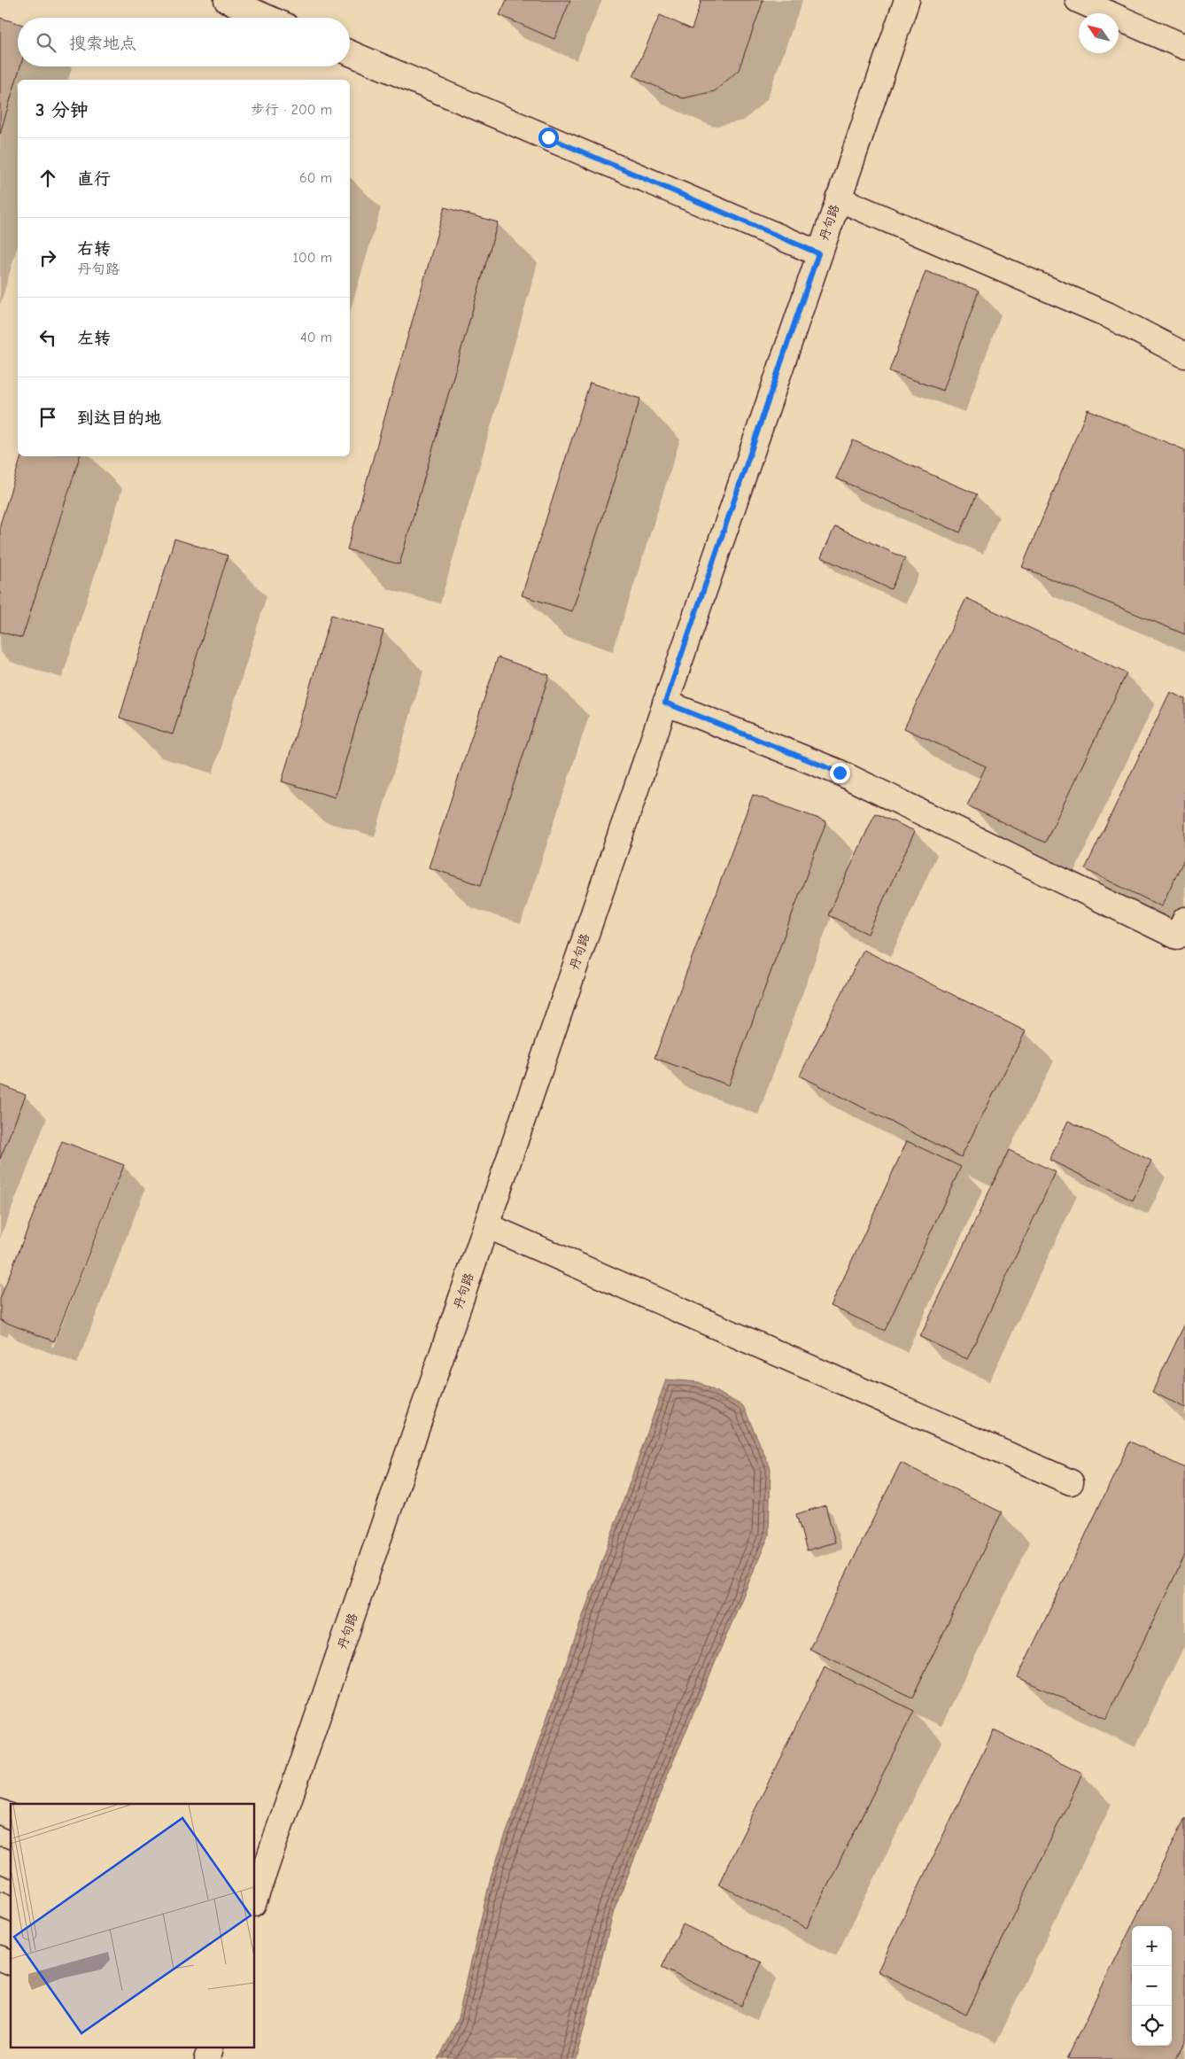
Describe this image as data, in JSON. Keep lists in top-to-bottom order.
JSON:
{
  "streets": {
    "street": ["丹句路"]
  },
  "north": "top left",
  "page": {
    "search": "搜索地点",
    "heading": ["3 分钟", "步行 · 200 m"],
    "list": [
      ["直行", "60 m"],
      ["右转", "丹句路", "100 m"],
      ["左转", "40 m"],
      "到达目的地"
    ],
    "map_buttons": ["+", "−"]
  }
}
